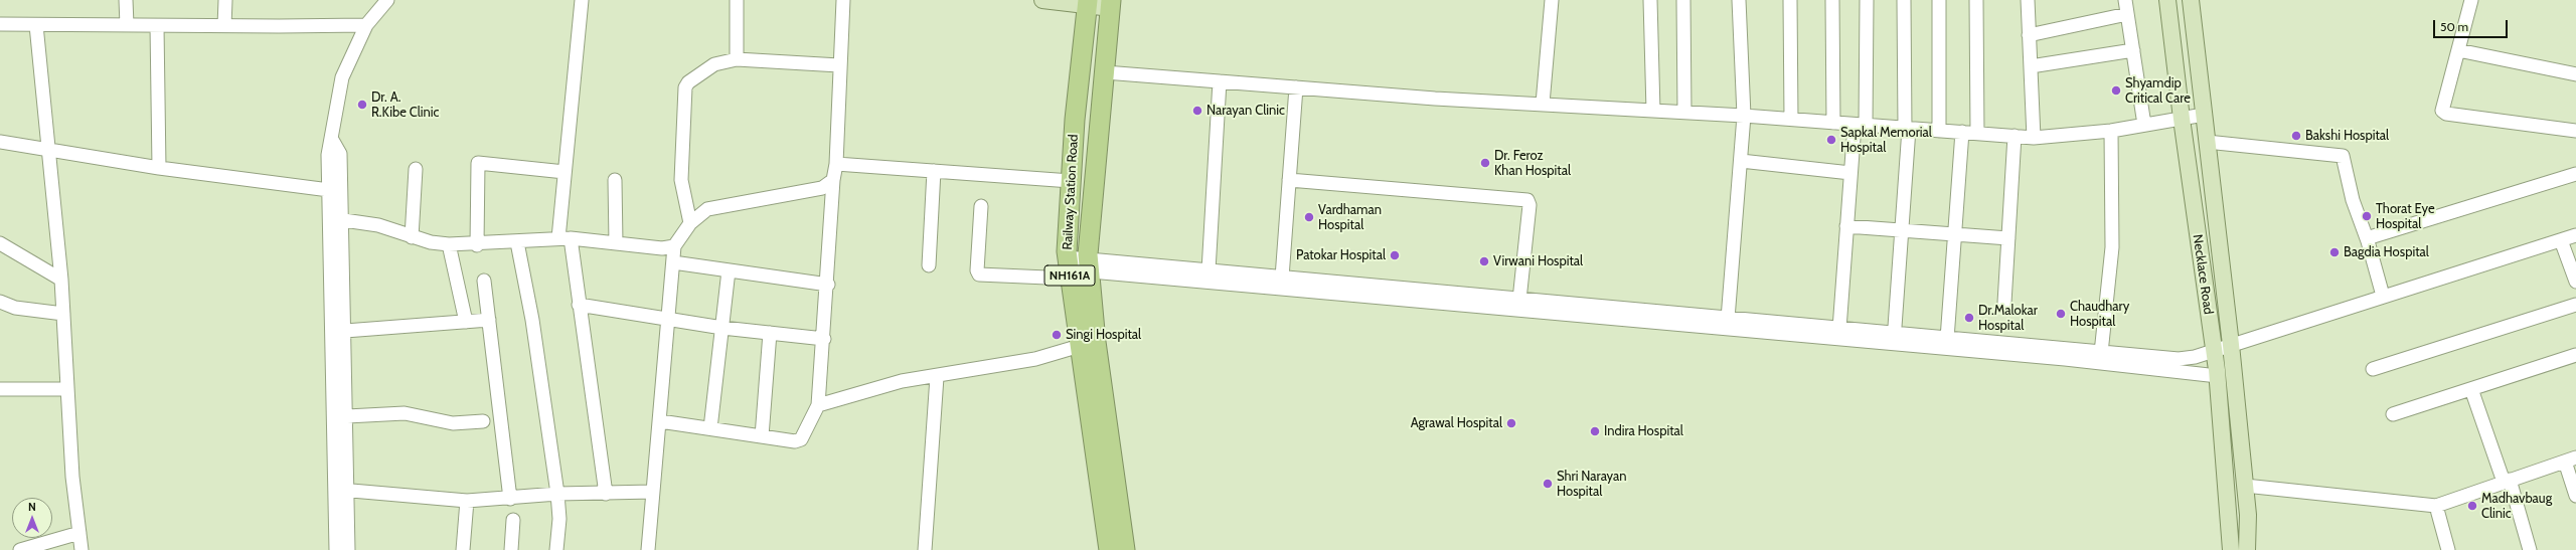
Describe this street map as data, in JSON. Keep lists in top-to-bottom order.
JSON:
{
  "streets": {
    "highway": ["Railway Station Road", "NH161A"],
    "main road": ["Necklace Road"]
  },
  "places": [
    "Shyamdip Critical Care",
    "Dr. A. R.Kibe Clinic",
    "Narayan Clinic",
    "Bakshi Hospital",
    "Sapkal Memorial Hospital",
    "Dr. Feroz Khan Hospital",
    "Thorat Eye Hospital",
    "Vardhaman Hospital",
    "Bagdia Hospital",
    "Patokar Hospital",
    "Virwani Hospital",
    "Chaudhary Hospital",
    "Dr.Malokar Hospital",
    "Singi Hospital",
    "Agrawal Hospital",
    "Indira Hospital",
    "Shri Narayan Hospital",
    "Madhavbaug Clinic"
  ],
  "scale_bar": "50 m",
  "north": "top"
}
